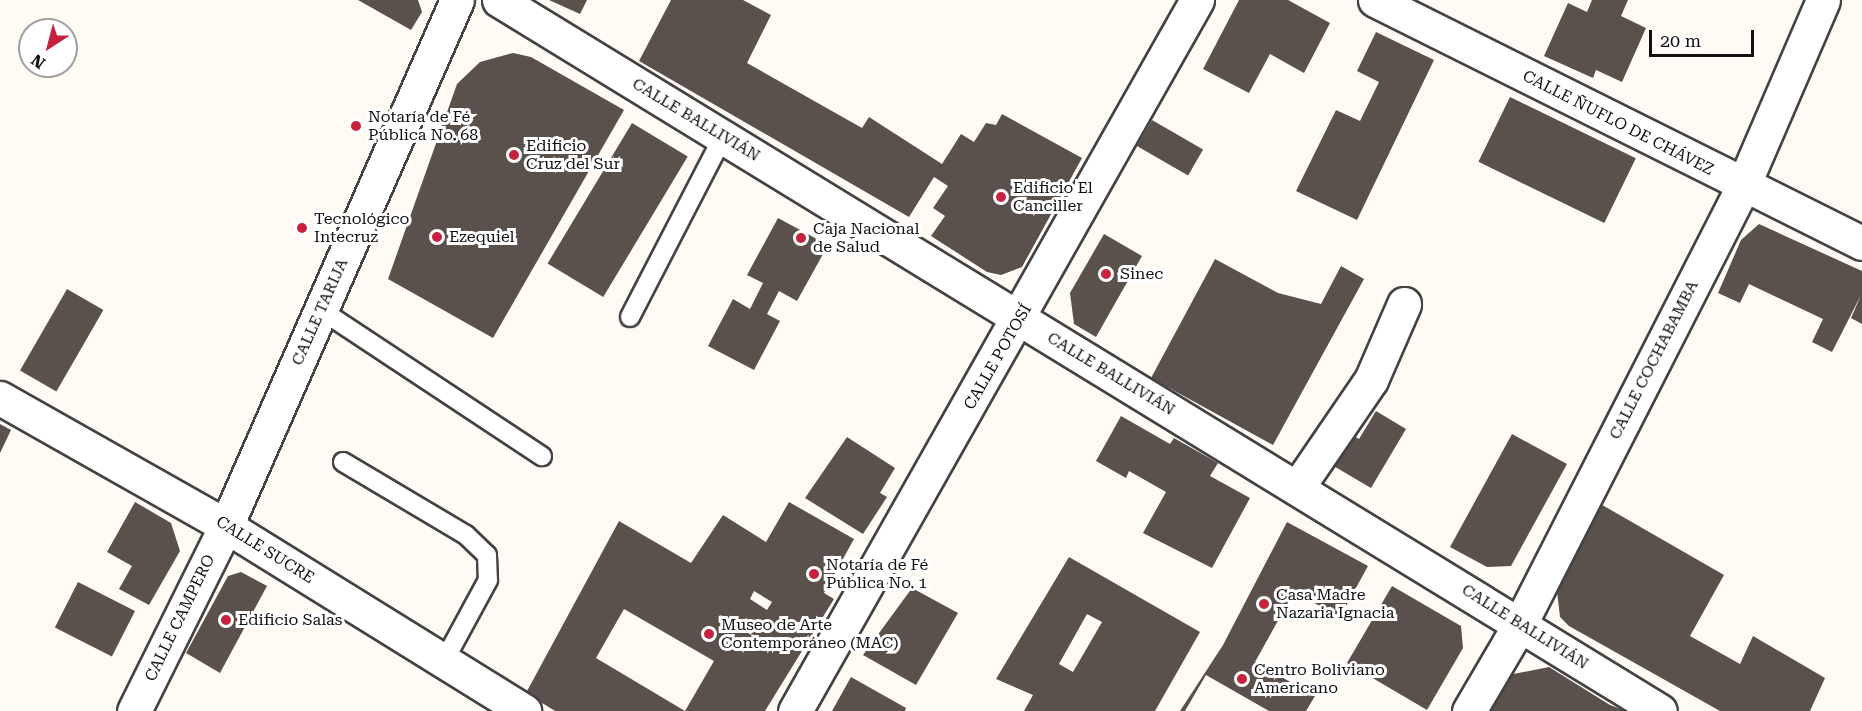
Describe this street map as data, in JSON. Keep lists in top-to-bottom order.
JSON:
{
  "streets": {
    "street": [
      "CALLE BALLIVIÁN",
      "CALLE ÑUFLO DE CHÁVEZ",
      "CALLE TARIJA",
      "CALLE POTOSÍ",
      "CALLE COCHABAMBA",
      "CALLE SUCRE",
      "CALLE CAMPERO"
    ]
  },
  "crossings": [
    ["CALLE BALLIVIÁN", "CALLE POTOSÍ"],
    ["CALLE BALLIVIÁN", "CALLE COCHABAMBA"],
    ["CALLE ÑUFLO DE CHÁVEZ", "CALLE COCHABAMBA"],
    ["CALLE TARIJA", "CALLE SUCRE"],
    ["CALLE TARIJA", "CALLE CAMPERO"],
    ["CALLE SUCRE", "CALLE CAMPERO"]
  ],
  "places": [
    "Notaría de Fé Pública No. 68",
    "Edificio Cruz del Sur",
    "Edificio El Canciller",
    "Tecnológico Intecruz",
    "Ezequiel",
    "Caja Nacional de Salud",
    "Sinec",
    "Notaría de Fé Pública No. 1",
    "Casa Madre Nazaria Ignacia",
    "Edificio Salas",
    "Museo de Arte Contemporáneo (MAC)",
    "Centro Boliviano Americano"
  ],
  "scale_bar": "20 m",
  "north": "bottom left"
}
